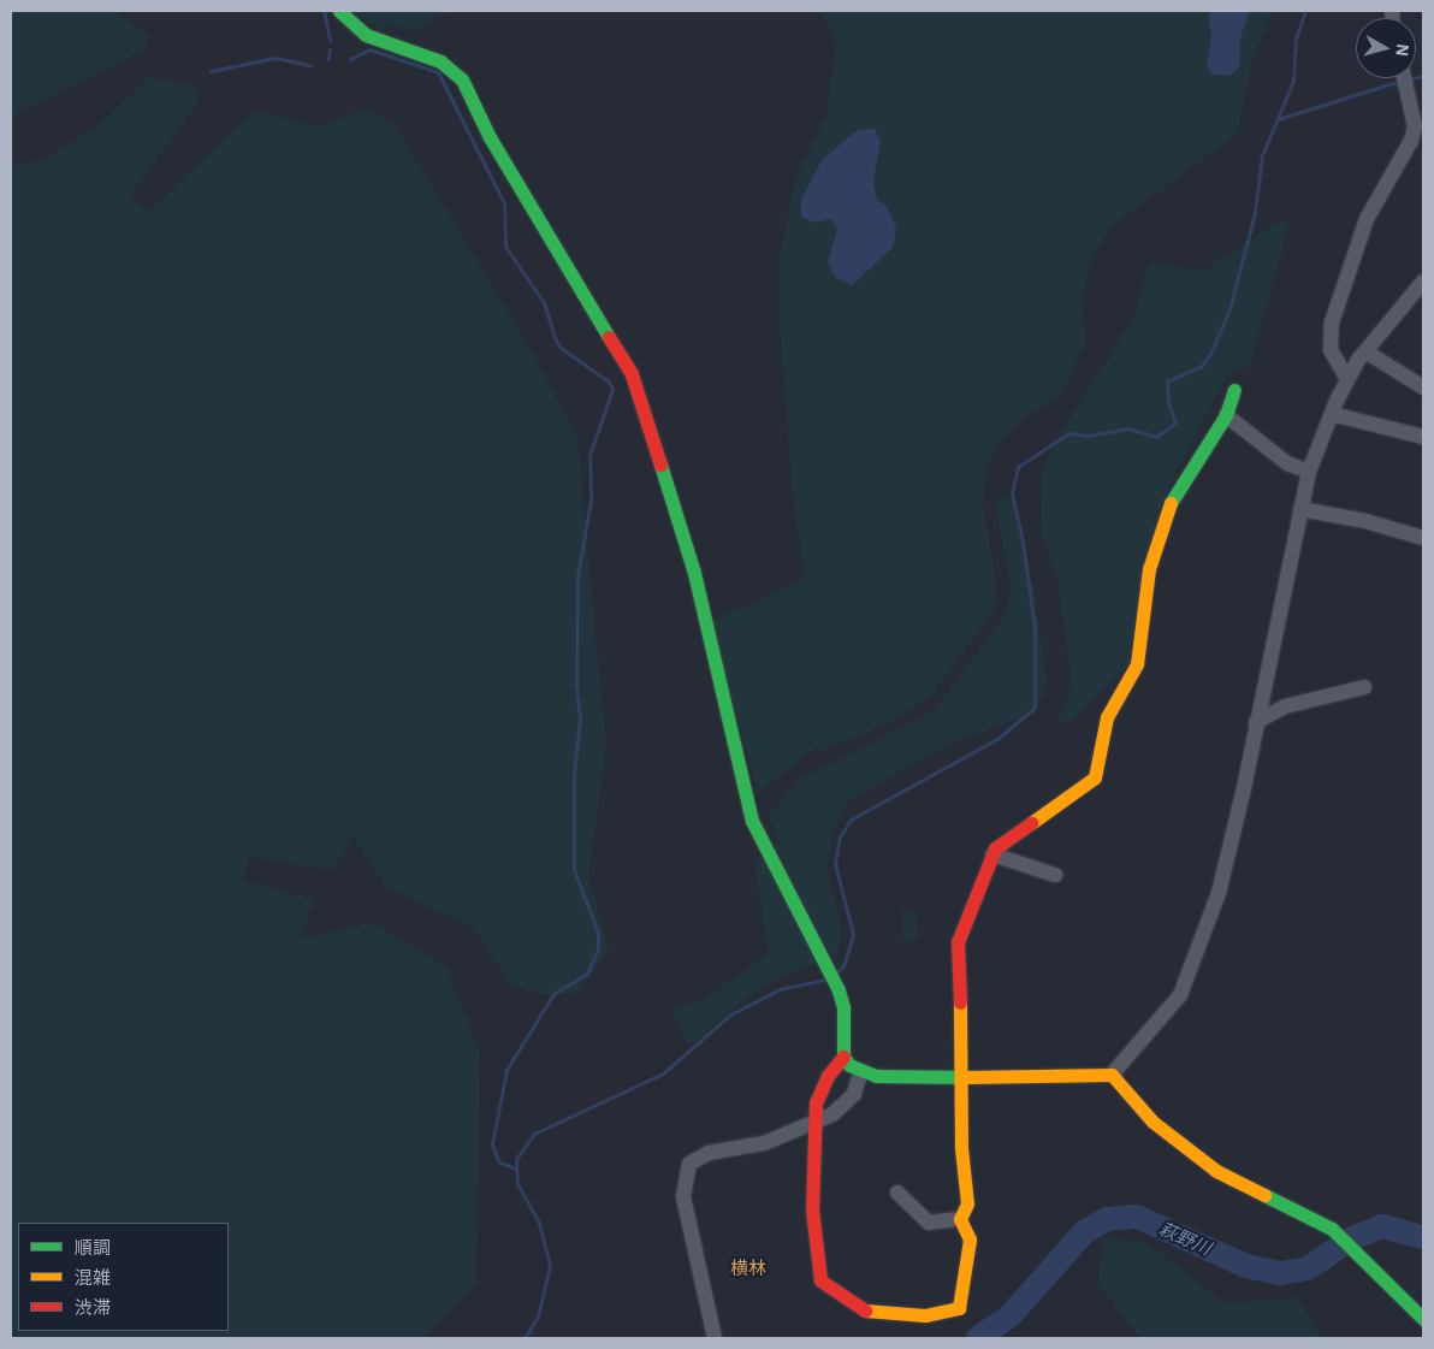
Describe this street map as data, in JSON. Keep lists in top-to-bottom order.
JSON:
{
  "districts": ["横林"],
  "water": ["萩野川"],
  "legend": ["順調", "混雑", "渋滞"],
  "north": "right"
}
